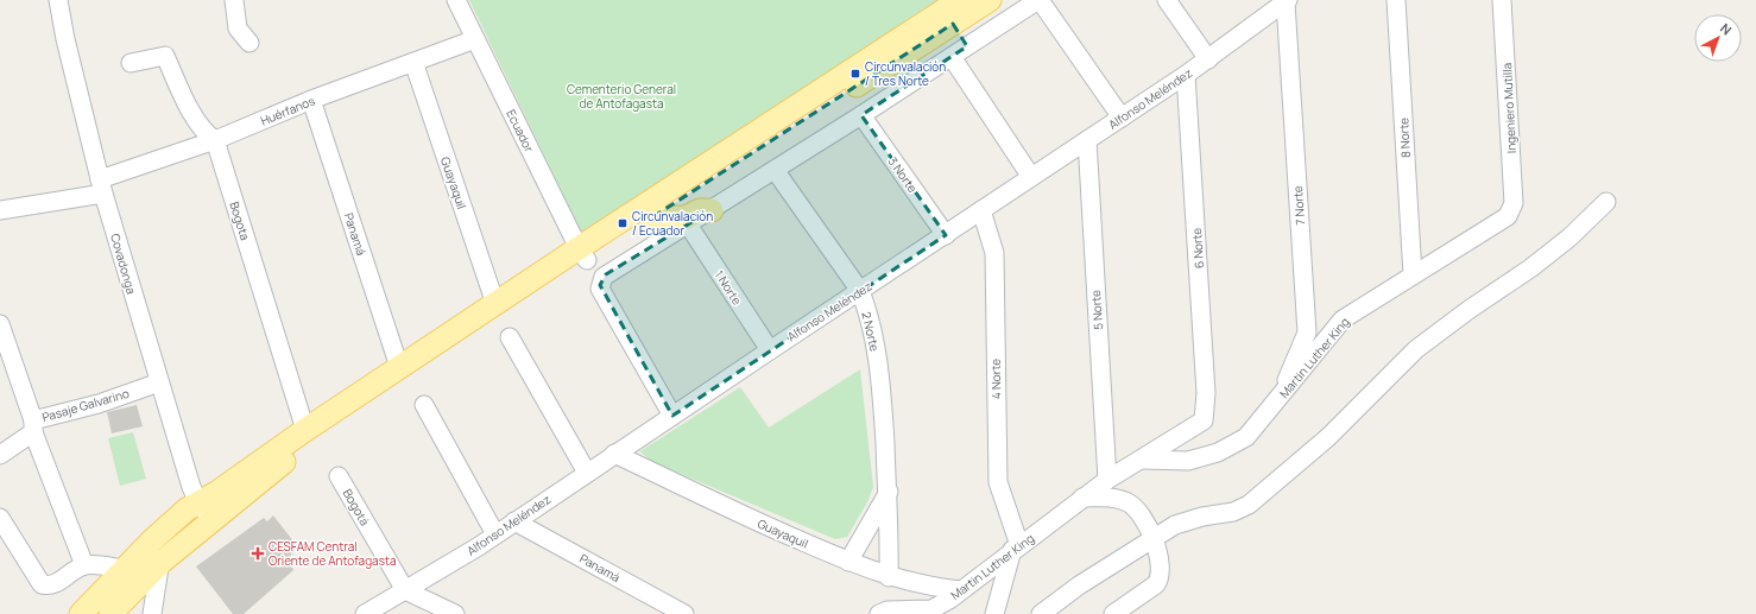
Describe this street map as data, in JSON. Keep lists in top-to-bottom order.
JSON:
{
  "streets": {
    "street": [
      "Alfonso Meléndez",
      "Ingeniero Mutilla",
      "Huérfanos",
      "Ecuador",
      "8 Norte",
      "3 Norte",
      "Guayaquil",
      "7 Norte",
      "Bogota",
      "Panamá",
      "6 Norte",
      "Covadonga",
      "1 Norte",
      "5 Norte",
      "2 Norte",
      "Martin Luther King",
      "4 Norte",
      "Pasaje Galvarino",
      "Bogotá"
    ]
  },
  "crossings": [
    ["Alfonso Meléndez", "3 Norte"],
    ["Alfonso Meléndez", "Guayaquil"],
    ["Alfonso Meléndez", "7 Norte"],
    ["Alfonso Meléndez", "Panamá"],
    ["Alfonso Meléndez", "6 Norte"],
    ["Alfonso Meléndez", "1 Norte"],
    ["Alfonso Meléndez", "5 Norte"],
    ["Alfonso Meléndez", "2 Norte"],
    ["Alfonso Meléndez", "4 Norte"],
    ["Alfonso Meléndez", "Bogotá"],
    ["Ingeniero Mutilla", "Martin Luther King"],
    ["Huérfanos", "Ecuador"],
    ["Huérfanos", "Guayaquil"],
    ["Huérfanos", "Bogota"],
    ["Huérfanos", "Panamá"],
    ["Huérfanos", "Covadonga"],
    ["8 Norte", "Martin Luther King"],
    ["Guayaquil", "2 Norte"],
    ["Guayaquil", "Martin Luther King"],
    ["7 Norte", "Martin Luther King"],
    ["6 Norte", "Martin Luther King"],
    ["Covadonga", "Pasaje Galvarino"],
    ["5 Norte", "Martin Luther King"],
    ["Martin Luther King", "4 Norte"]
  ],
  "parks": ["Cementerio General de Antofagasta"],
  "places": {
    "transit": ["Circunvalación / Tres Norte", "Circunvalación / Ecuador"],
    "health": ["CESFAM Central Oriente de Antofagasta"]
  },
  "north": "top right"
}
